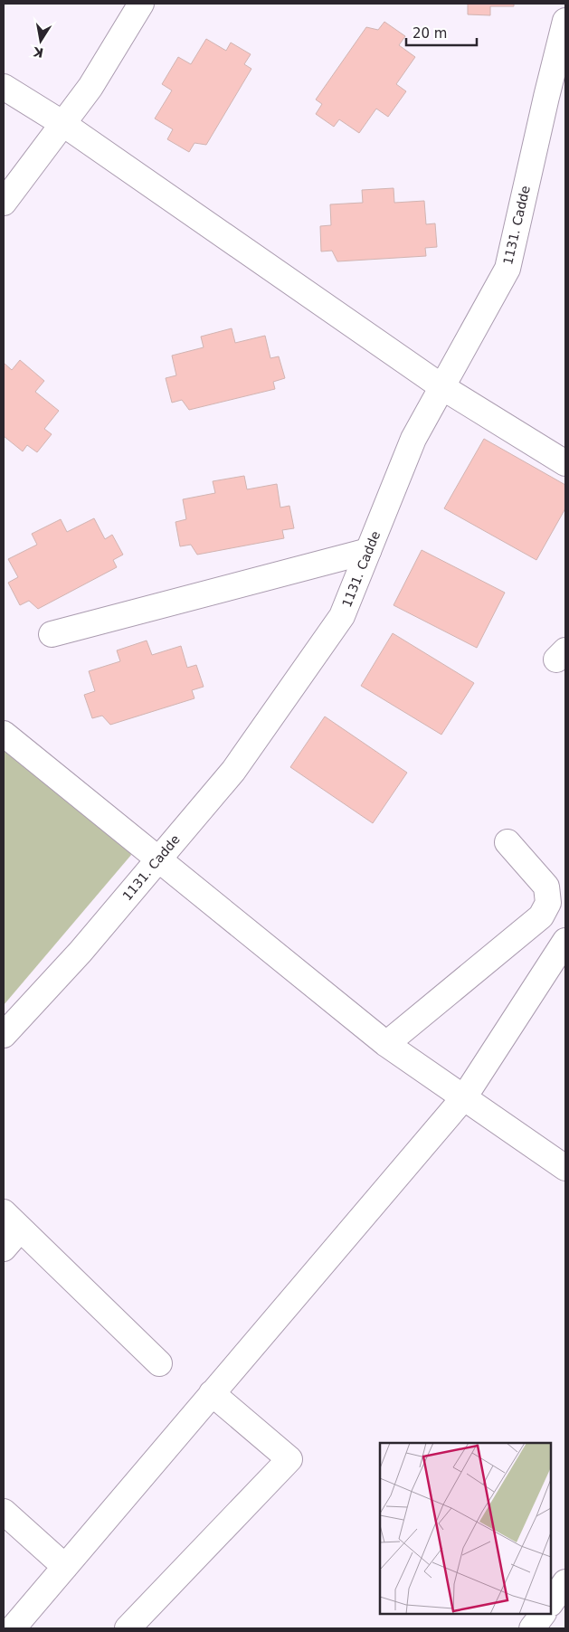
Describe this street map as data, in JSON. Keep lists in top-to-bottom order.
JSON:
{
  "streets": {
    "street": ["1131. Cadde"]
  },
  "scale_bar": "20 m",
  "north": "bottom"
}
